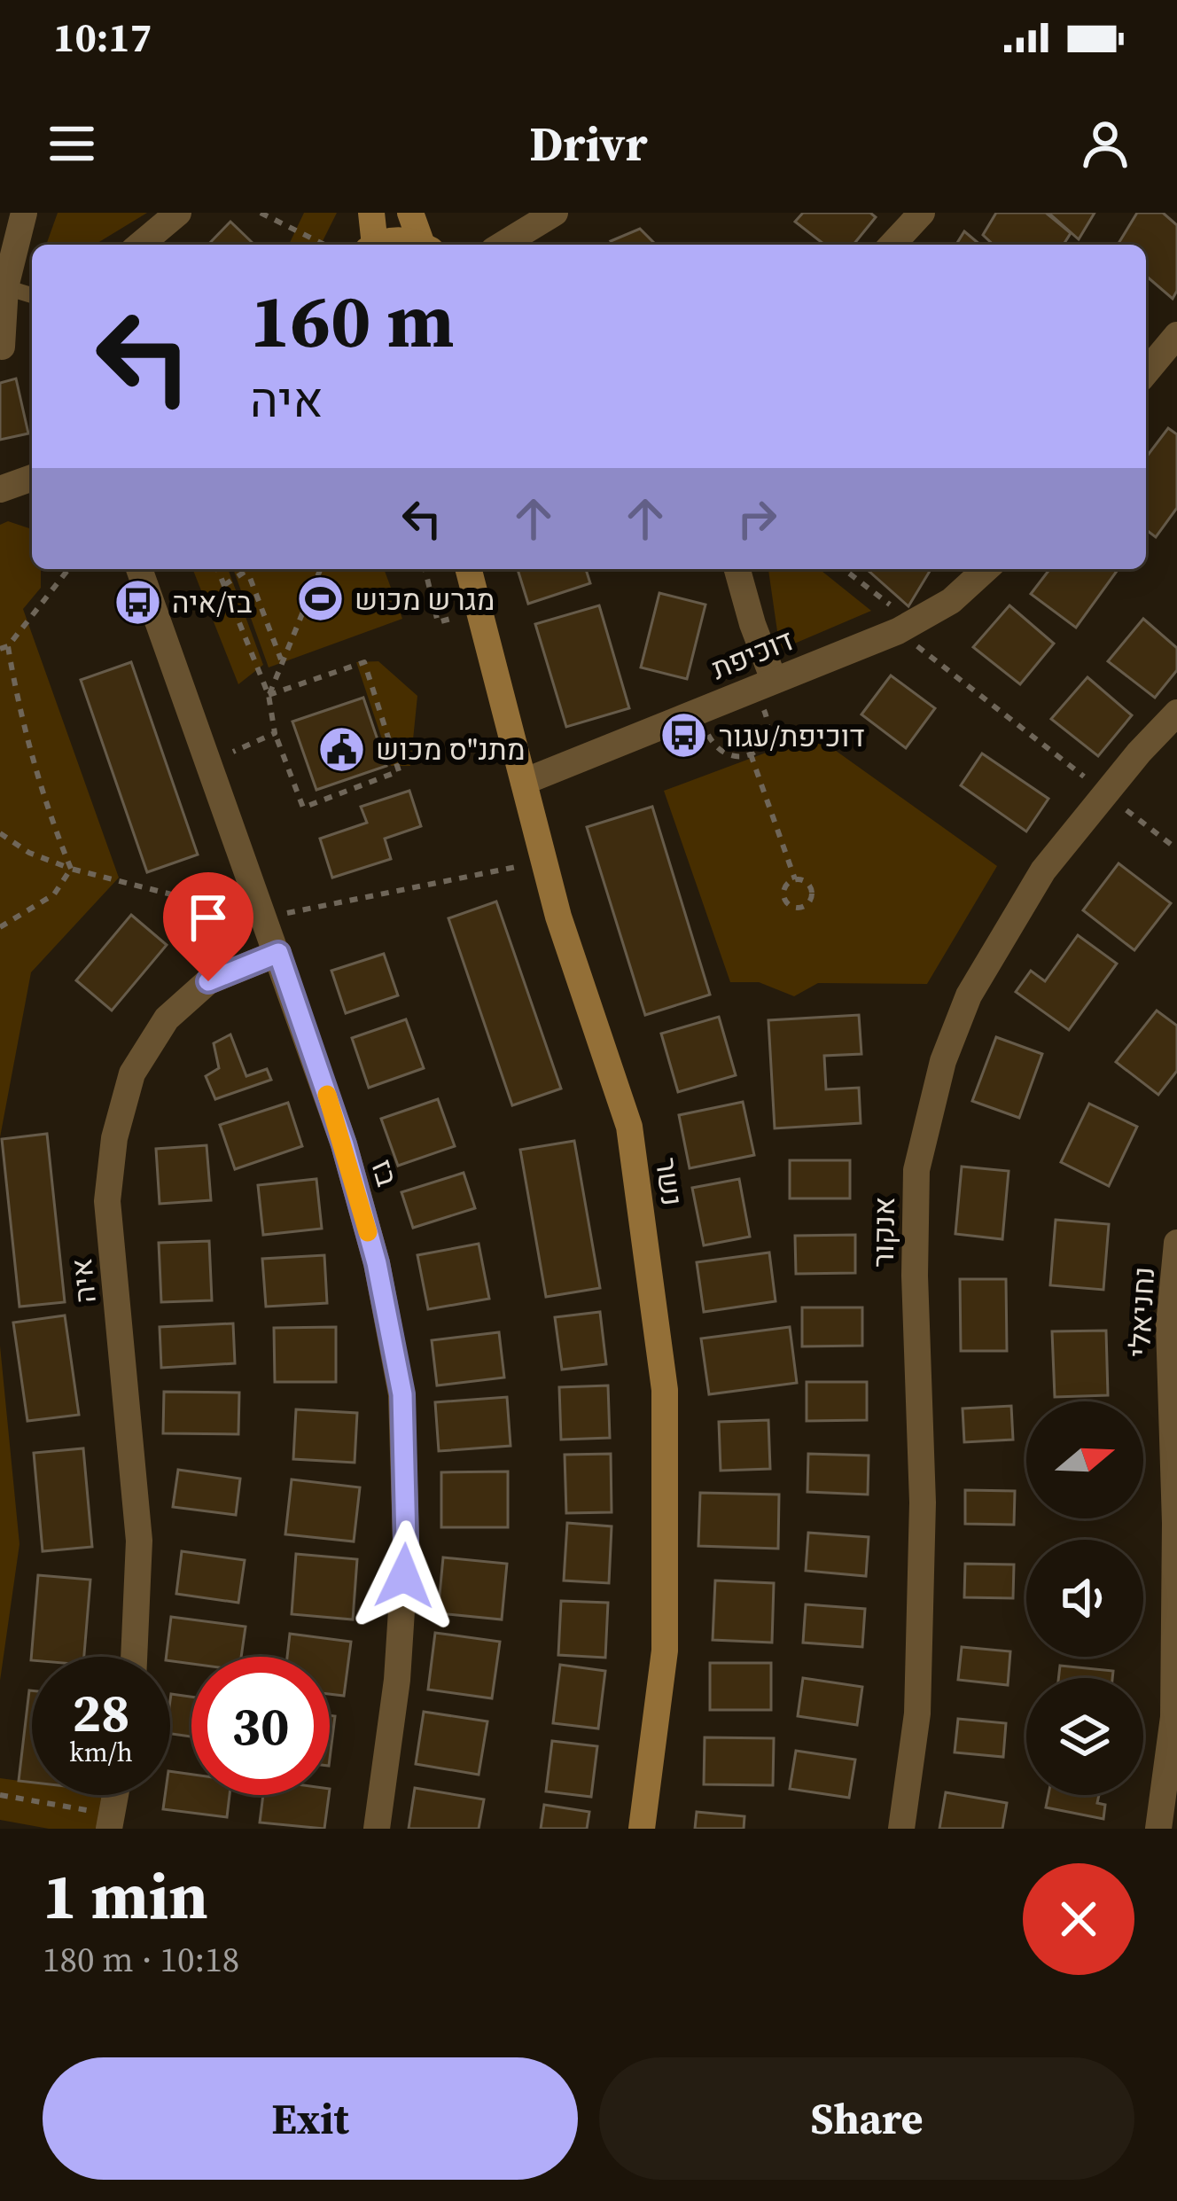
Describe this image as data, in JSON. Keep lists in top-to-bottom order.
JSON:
{
  "streets": {
    "street": [
      "דוכיפת",
      "בז",
      "נשר",
      "אנקור",
      "איה",
      "נחניאלי"
    ]
  },
  "crossings": [
    ["דוכיפת", "נשר"],
    ["בז", "איה"]
  ],
  "places": {
    "sports": ["מגרש מכוש"],
    "bus stop": ["בז/איה", "דוכיפת/עגור"],
    "public building": ["מתנ\"ס מכוש"]
  },
  "north": "right",
  "page": {
    "status": "10:17",
    "header": "Drivr",
    "turn": ["160 m", "איה"],
    "speed": "28 km/h",
    "limit": "30",
    "heading": ["1 min", "180 m · 10:18"],
    "buttons": ["Exit", "Share"]
  }
}
